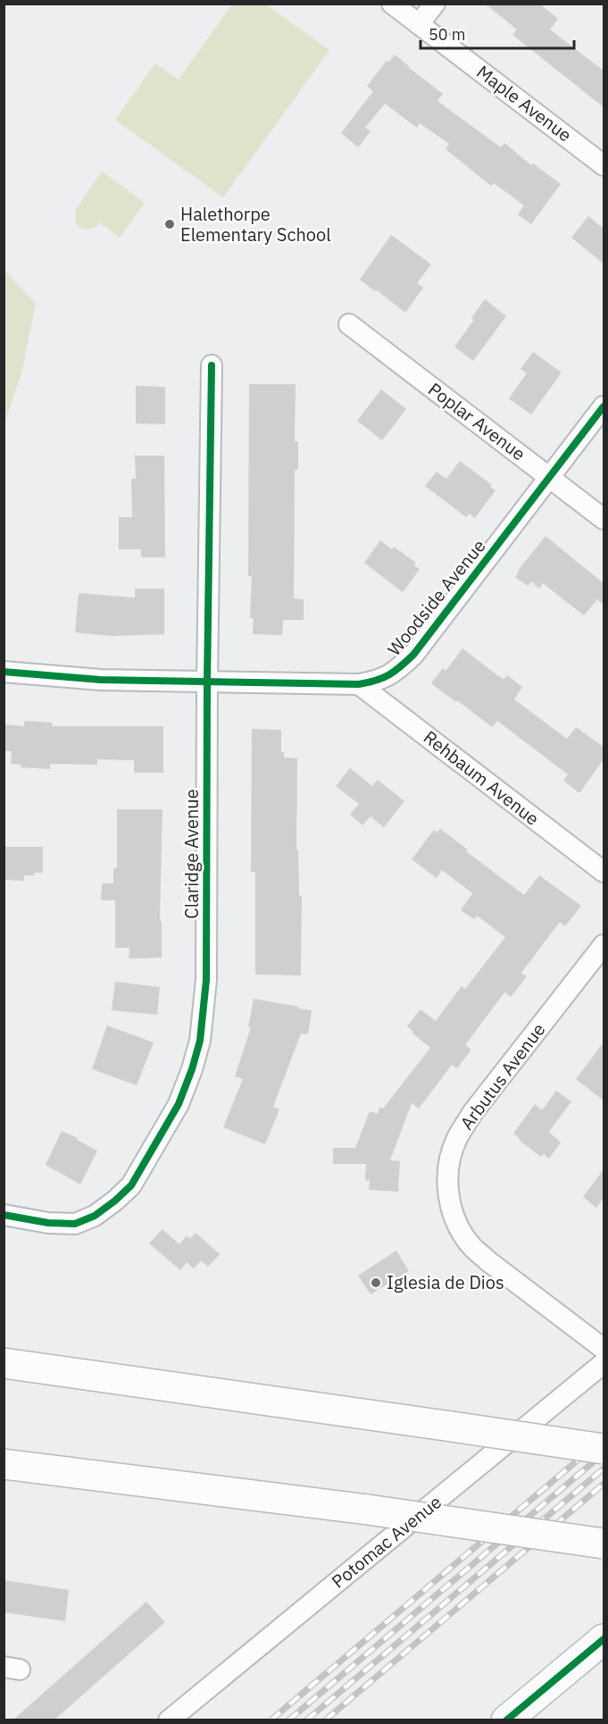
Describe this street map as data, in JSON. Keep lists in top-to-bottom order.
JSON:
{
  "streets": {
    "street": [
      "Maple Avenue",
      "Poplar Avenue",
      "Woodside Avenue",
      "Rehbaum Avenue",
      "Claridge Avenue",
      "Arbutus Avenue",
      "Potomac Avenue"
    ]
  },
  "crossings": [
    ["Poplar Avenue", "Woodside Avenue"],
    ["Woodside Avenue", "Rehbaum Avenue"],
    ["Woodside Avenue", "Claridge Avenue"]
  ],
  "places": ["Halethorpe Elementary School", "Iglesia de Dios"],
  "scale_bar": "50 m"
}
